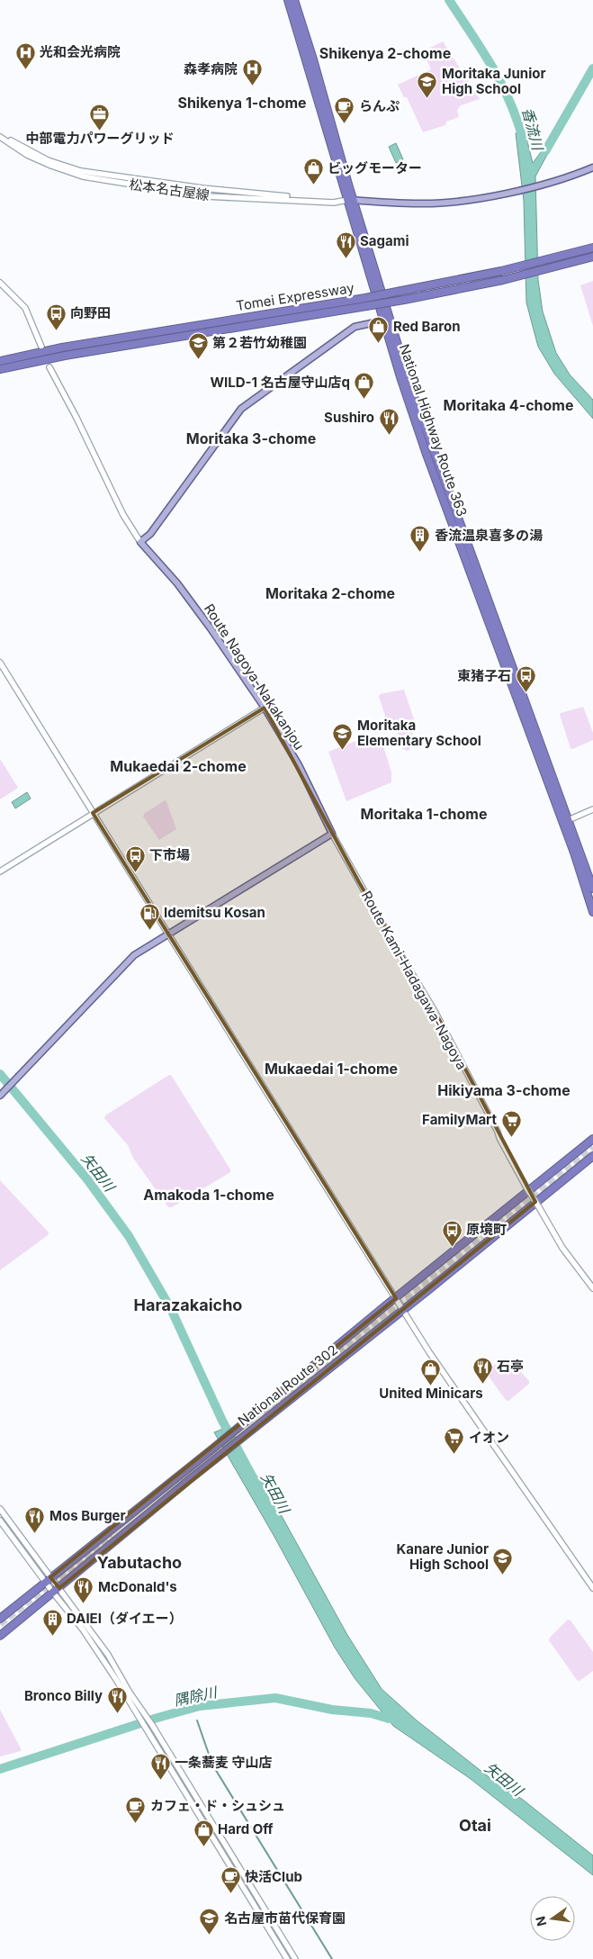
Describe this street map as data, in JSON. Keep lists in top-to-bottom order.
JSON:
{
  "streets": {
    "highway": ["Tomei Expressway", "National Highway Route 363", "National Route 302"],
    "main road": ["Route Nagoya-Nakakanjou"],
    "street": ["松本名古屋線", "Route Kami-Hadagawa-Nagoya"]
  },
  "crossings": [
    ["松本名古屋線", "National Highway Route 363"],
    ["Route Nagoya-Nakakanjou", "Route Kami-Hadagawa-Nagoya"]
  ],
  "districts": [
    "Shikenya 2-chome",
    "Shikenya 1-chome",
    "Moritaka 4-chome",
    "Moritaka 3-chome",
    "Moritaka 2-chome",
    "Mukaedai 2-chome",
    "Moritaka 1-chome",
    "Mukaedai 1-chome",
    "Hikiyama 3-chome",
    "Amakoda 1-chome",
    "Harazakaicho",
    "Yabutacho",
    "Otai"
  ],
  "water": ["香流川", "矢田川", "隅除川"],
  "places": {
    "hospital": ["光和会光病院", "森孝病院"],
    "school or university": [
      "Moritaka Junior High School",
      "第２若竹幼稚園",
      "Moritaka Elementary School",
      "Kanare Junior High School",
      "名古屋市苗代保育園"
    ],
    "cafe": ["らんぷ", "カフェ・ド・シュシュ", "快活Club"],
    "office": ["中部電力パワーグリッド"],
    "shop": [
      "ビッグモーター",
      "Red Baron",
      "WILD-1 名古屋守山店q",
      "United Minicars",
      "Hard Off"
    ],
    "restaurant": [
      "Sagami",
      "Sushiro",
      "石亭",
      "Mos Burger",
      "McDonald's",
      "Bronco Billy",
      "一条蕎麦 守山店"
    ],
    "bus stop": [
      "向野田",
      "東猪子石",
      "下市場",
      "原境町"
    ],
    "building": ["香流温泉喜多の湯", "DAIEI（ダイエー）"],
    "fuel station": ["Idemitsu Kosan"],
    "supermarket": ["FamilyMart", "イオン"]
  },
  "north": "left"
}
